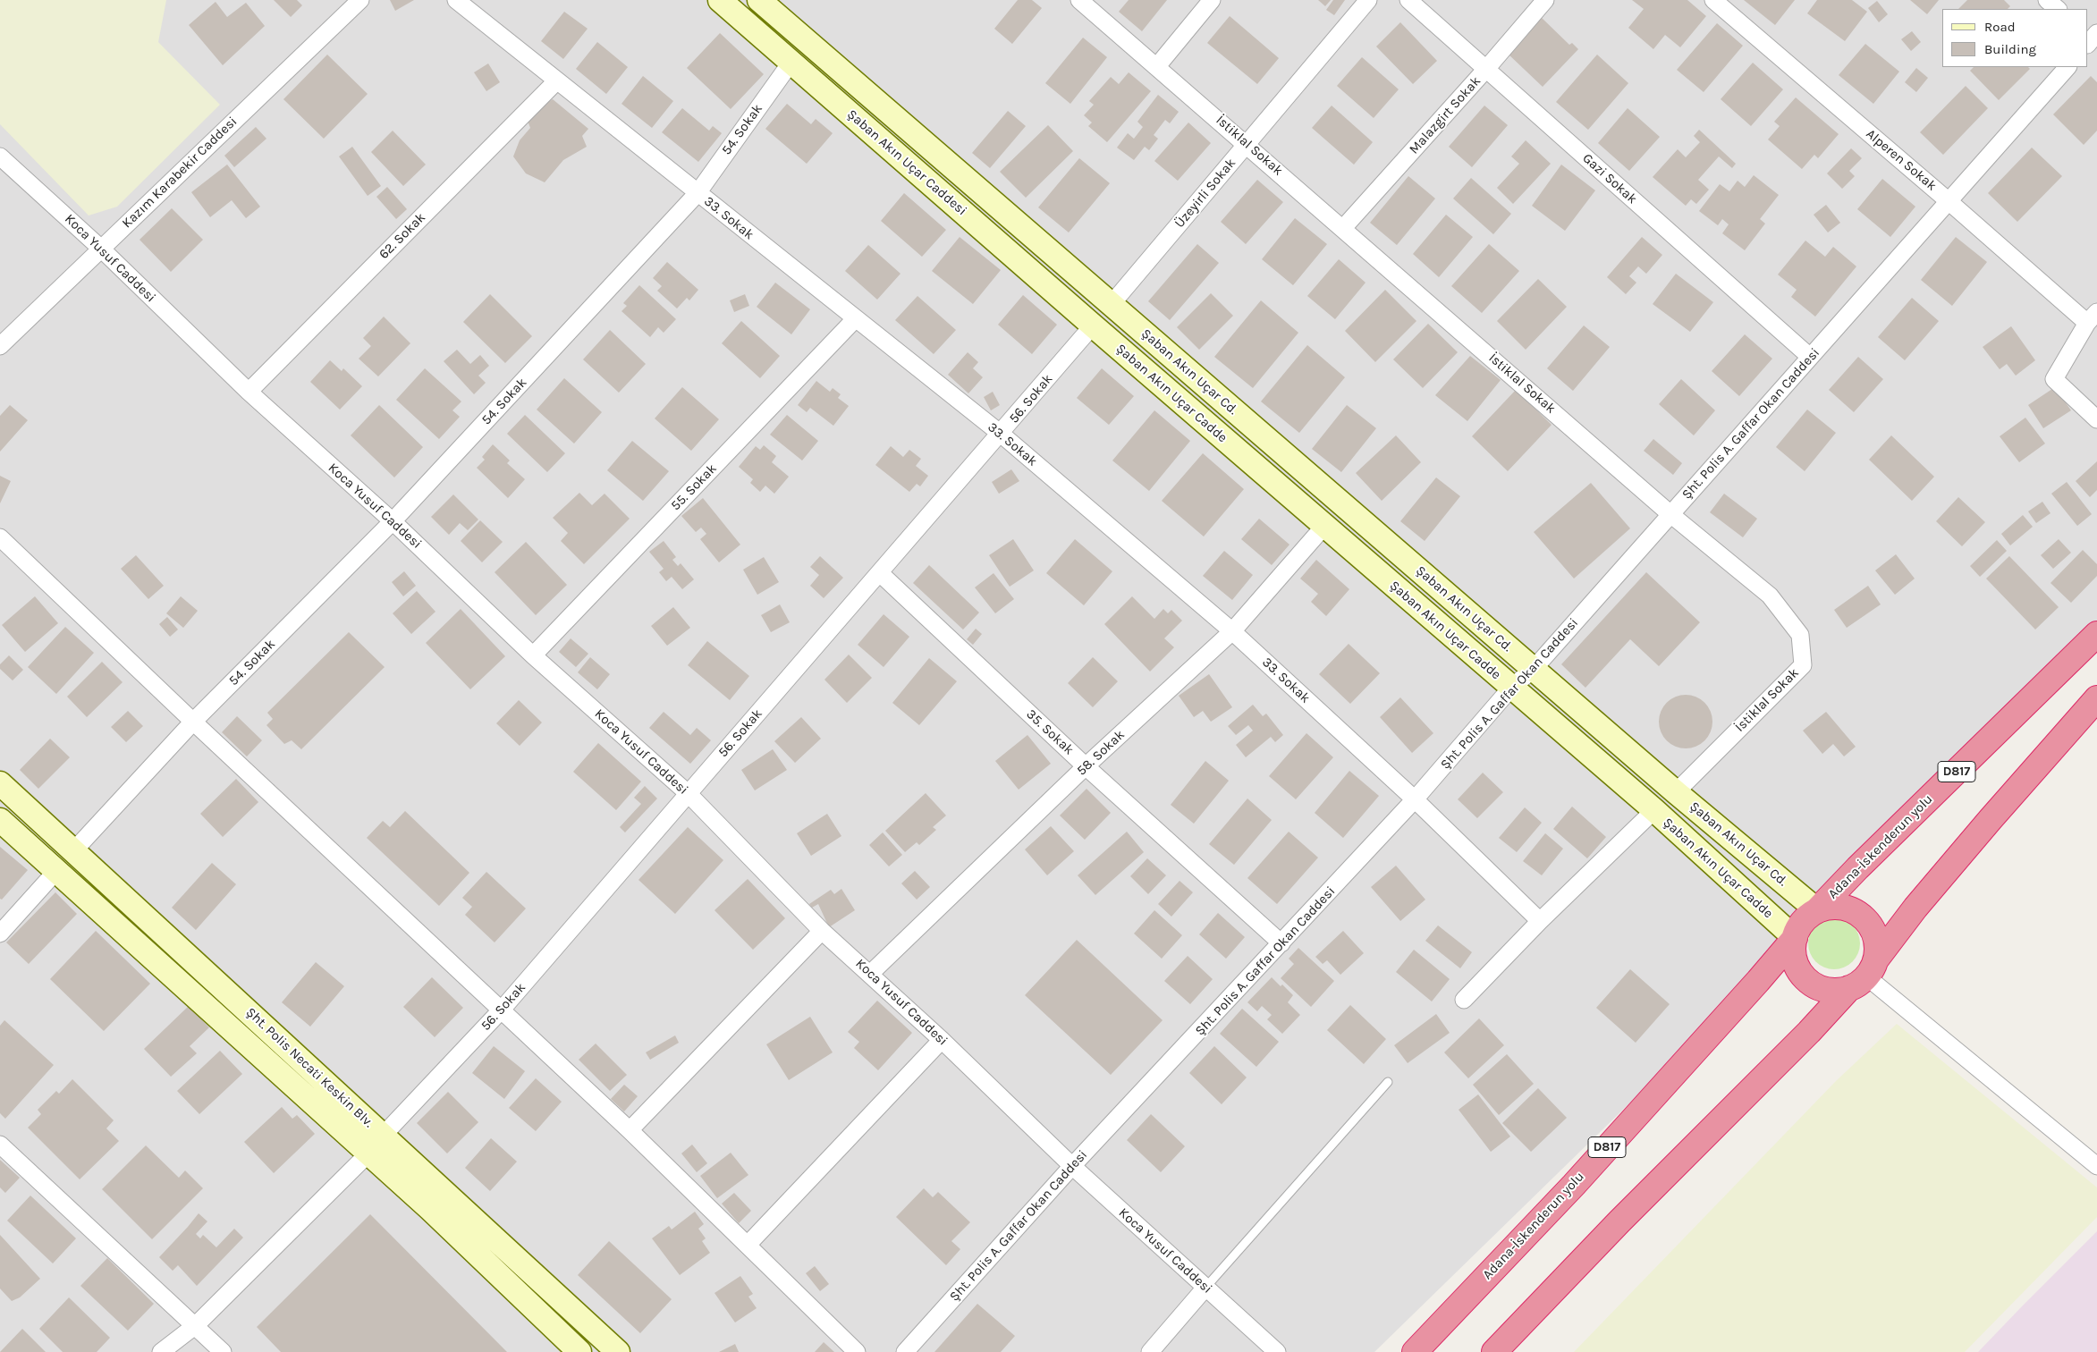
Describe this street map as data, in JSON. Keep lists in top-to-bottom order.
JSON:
{
  "streets": {
    "highway": ["D817", "Adana-İskenderun yolu"],
    "main road": [
      "Şaban Akın Uçar Caddesi",
      "Şaban Akın Uçar Cd.",
      "Şaban Akın Uçar Cadde",
      "Şht. Polis Necati Keskin Blv."
    ],
    "street": [
      "Malazgirt Sokak",
      "54. Sokak",
      "İstiklal Sokak",
      "Alperen Sokak",
      "Kazım Karabekir Caddesi",
      "Gazi Sokak",
      "Üzeyirli Sokak",
      "33. Sokak",
      "62. Sokak",
      "Koca Yusuf Caddesi",
      "56. Sokak",
      "Şht. Polis A. Gaffar Okan Caddesi",
      "55. Sokak",
      "35. Sokak",
      "58. Sokak"
    ]
  },
  "crossings": [
    ["Malazgirt Sokak", "İstiklal Sokak"],
    ["Malazgirt Sokak", "Gazi Sokak"],
    ["54. Sokak", "Şaban Akın Uçar Caddesi"],
    ["54. Sokak", "33. Sokak"],
    ["54. Sokak", "Koca Yusuf Caddesi"],
    ["54. Sokak", "Şht. Polis Necati Keskin Blv."],
    ["İstiklal Sokak", "Üzeyirli Sokak"],
    ["İstiklal Sokak", "Şaban Akın Uçar Cd."],
    ["İstiklal Sokak", "Şht. Polis A. Gaffar Okan Caddesi"],
    ["Alperen Sokak", "Şht. Polis A. Gaffar Okan Caddesi"],
    ["Şaban Akın Uçar Caddesi", "Üzeyirli Sokak"],
    ["Şaban Akın Uçar Caddesi", "Şaban Akın Uçar Cd."],
    ["Şaban Akın Uçar Caddesi", "Şaban Akın Uçar Cadde"],
    ["Şaban Akın Uçar Caddesi", "56. Sokak"],
    ["Kazım Karabekir Caddesi", "Koca Yusuf Caddesi"],
    ["Gazi Sokak", "Şht. Polis A. Gaffar Okan Caddesi"],
    ["Üzeyirli Sokak", "Şaban Akın Uçar Cd."],
    ["33. Sokak", "62. Sokak"],
    ["33. Sokak", "56. Sokak"],
    ["33. Sokak", "Şht. Polis A. Gaffar Okan Caddesi"],
    ["33. Sokak", "55. Sokak"],
    ["33. Sokak", "58. Sokak"],
    ["62. Sokak", "Koca Yusuf Caddesi"],
    ["Koca Yusuf Caddesi", "56. Sokak"],
    ["Koca Yusuf Caddesi", "Şht. Polis A. Gaffar Okan Caddesi"],
    ["Koca Yusuf Caddesi", "55. Sokak"],
    ["Koca Yusuf Caddesi", "58. Sokak"],
    ["Şaban Akın Uçar Cd.", "Şaban Akın Uçar Cadde"],
    ["Şaban Akın Uçar Cd.", "Şht. Polis A. Gaffar Okan Caddesi"],
    ["Şaban Akın Uçar Cd.", "Adana-İskenderun yolu"],
    ["Şaban Akın Uçar Cadde", "56. Sokak"],
    ["Şaban Akın Uçar Cadde", "Şht. Polis A. Gaffar Okan Caddesi"],
    ["Şaban Akın Uçar Cadde", "58. Sokak"],
    ["Şaban Akın Uçar Cadde", "Adana-İskenderun yolu"],
    ["56. Sokak", "35. Sokak"],
    ["56. Sokak", "Şht. Polis Necati Keskin Blv."],
    ["Şht. Polis A. Gaffar Okan Caddesi", "35. Sokak"],
    ["35. Sokak", "58. Sokak"]
  ],
  "legend": ["Road", "Building"]
}
